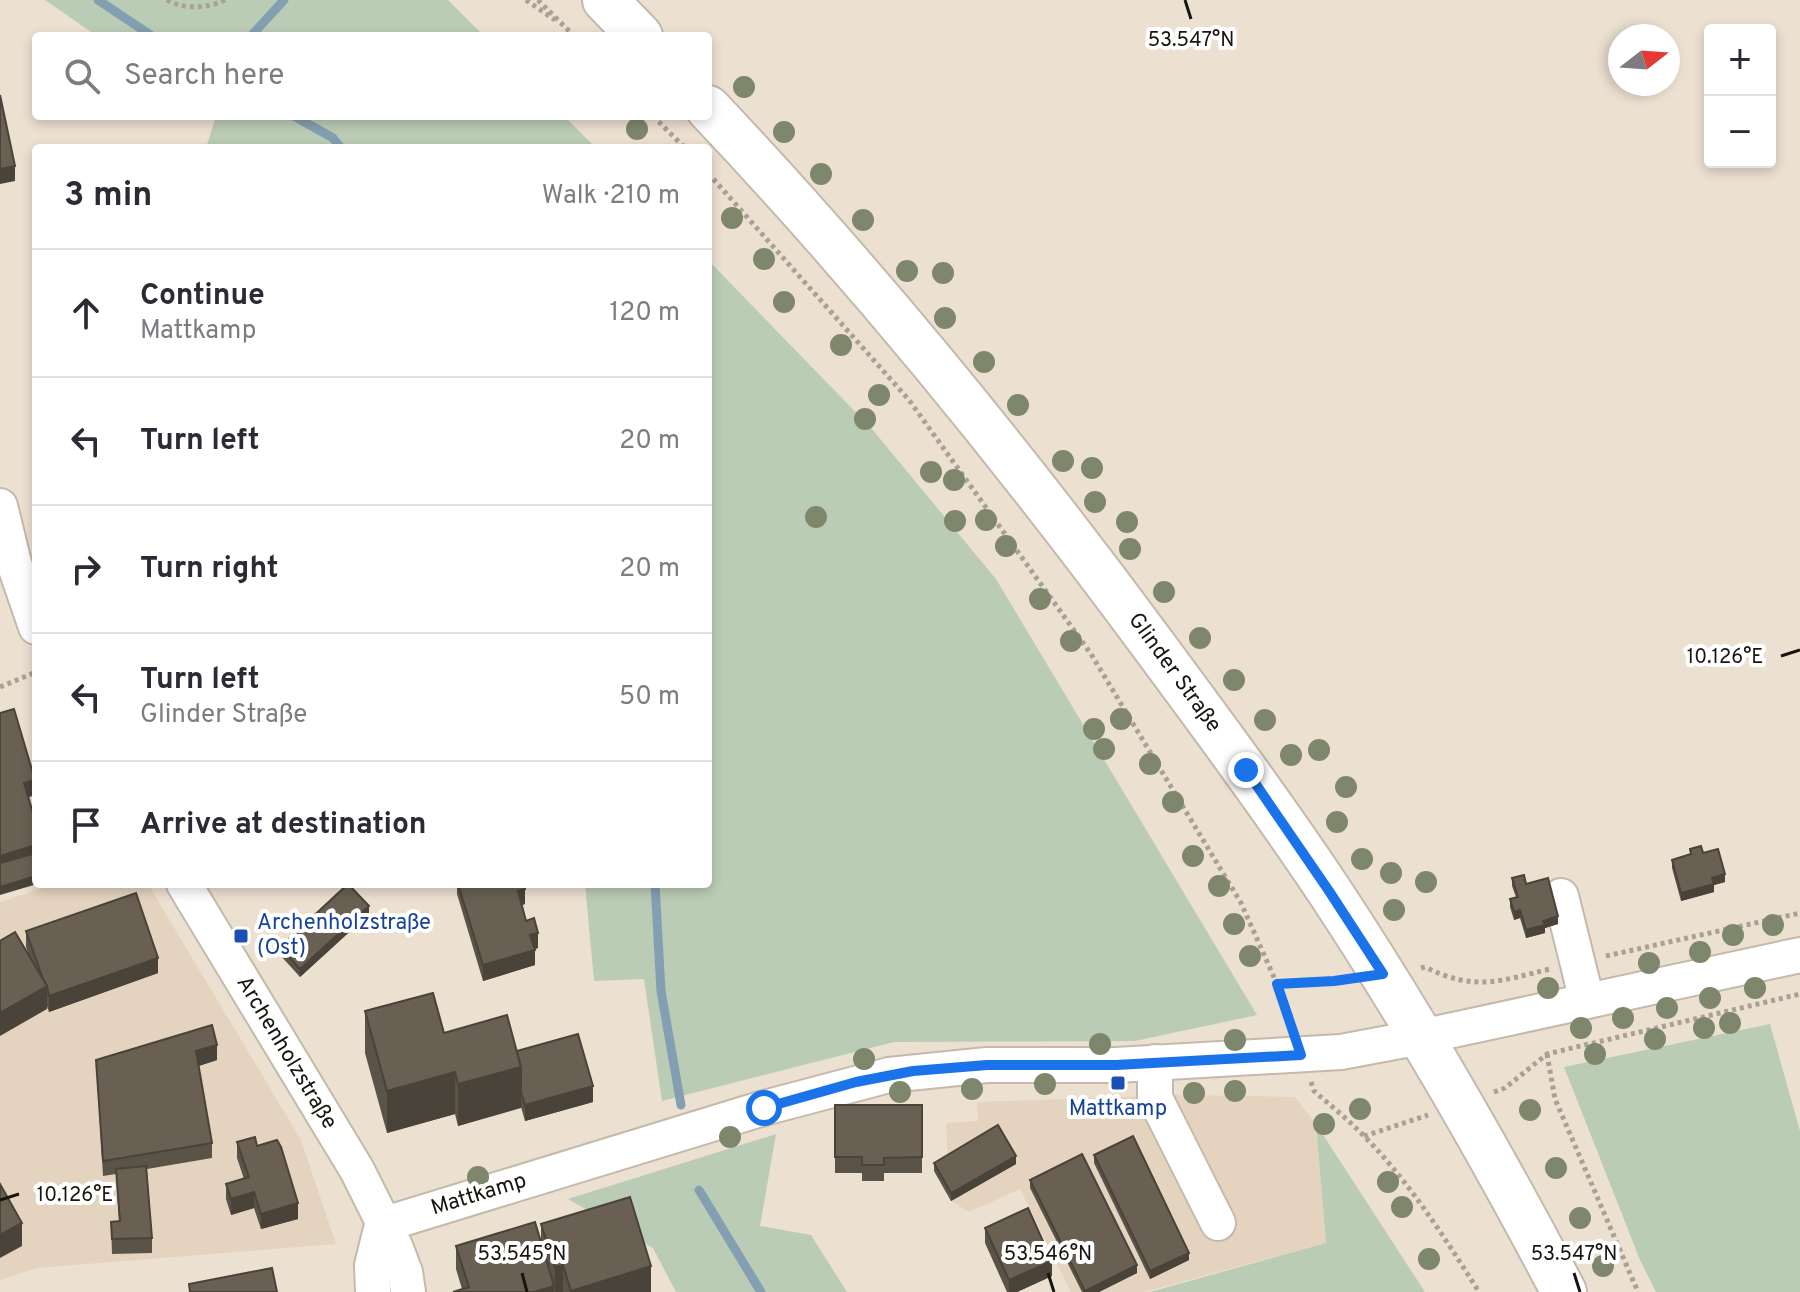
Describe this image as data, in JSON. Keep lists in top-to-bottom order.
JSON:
{
  "streets": {
    "main road": ["Glinder Straße"],
    "street": ["Archenholzstraße", "Mattkamp"]
  },
  "crossings": [
    ["Glinder Straße", "Mattkamp"],
    ["Archenholzstraße", "Mattkamp"]
  ],
  "places": {
    "transit": ["Archenholzstraße (Ost)", "Mattkamp"]
  },
  "north": "right",
  "page": {
    "map_buttons": ["+", "−"],
    "search": "Search here",
    "heading": ["3 min", "Walk · 210 m"],
    "list": [
      ["Continue", "Mattkamp", "120 m"],
      ["Turn left", "20 m"],
      ["Turn right", "20 m"],
      ["Turn left", "Glinder Straße", "50 m"],
      "Arrive at destination"
    ]
  },
  "coordinates": [
    "53.547°N",
    "10.126°E",
    "53.545°N",
    "53.546°N"
  ]
}
